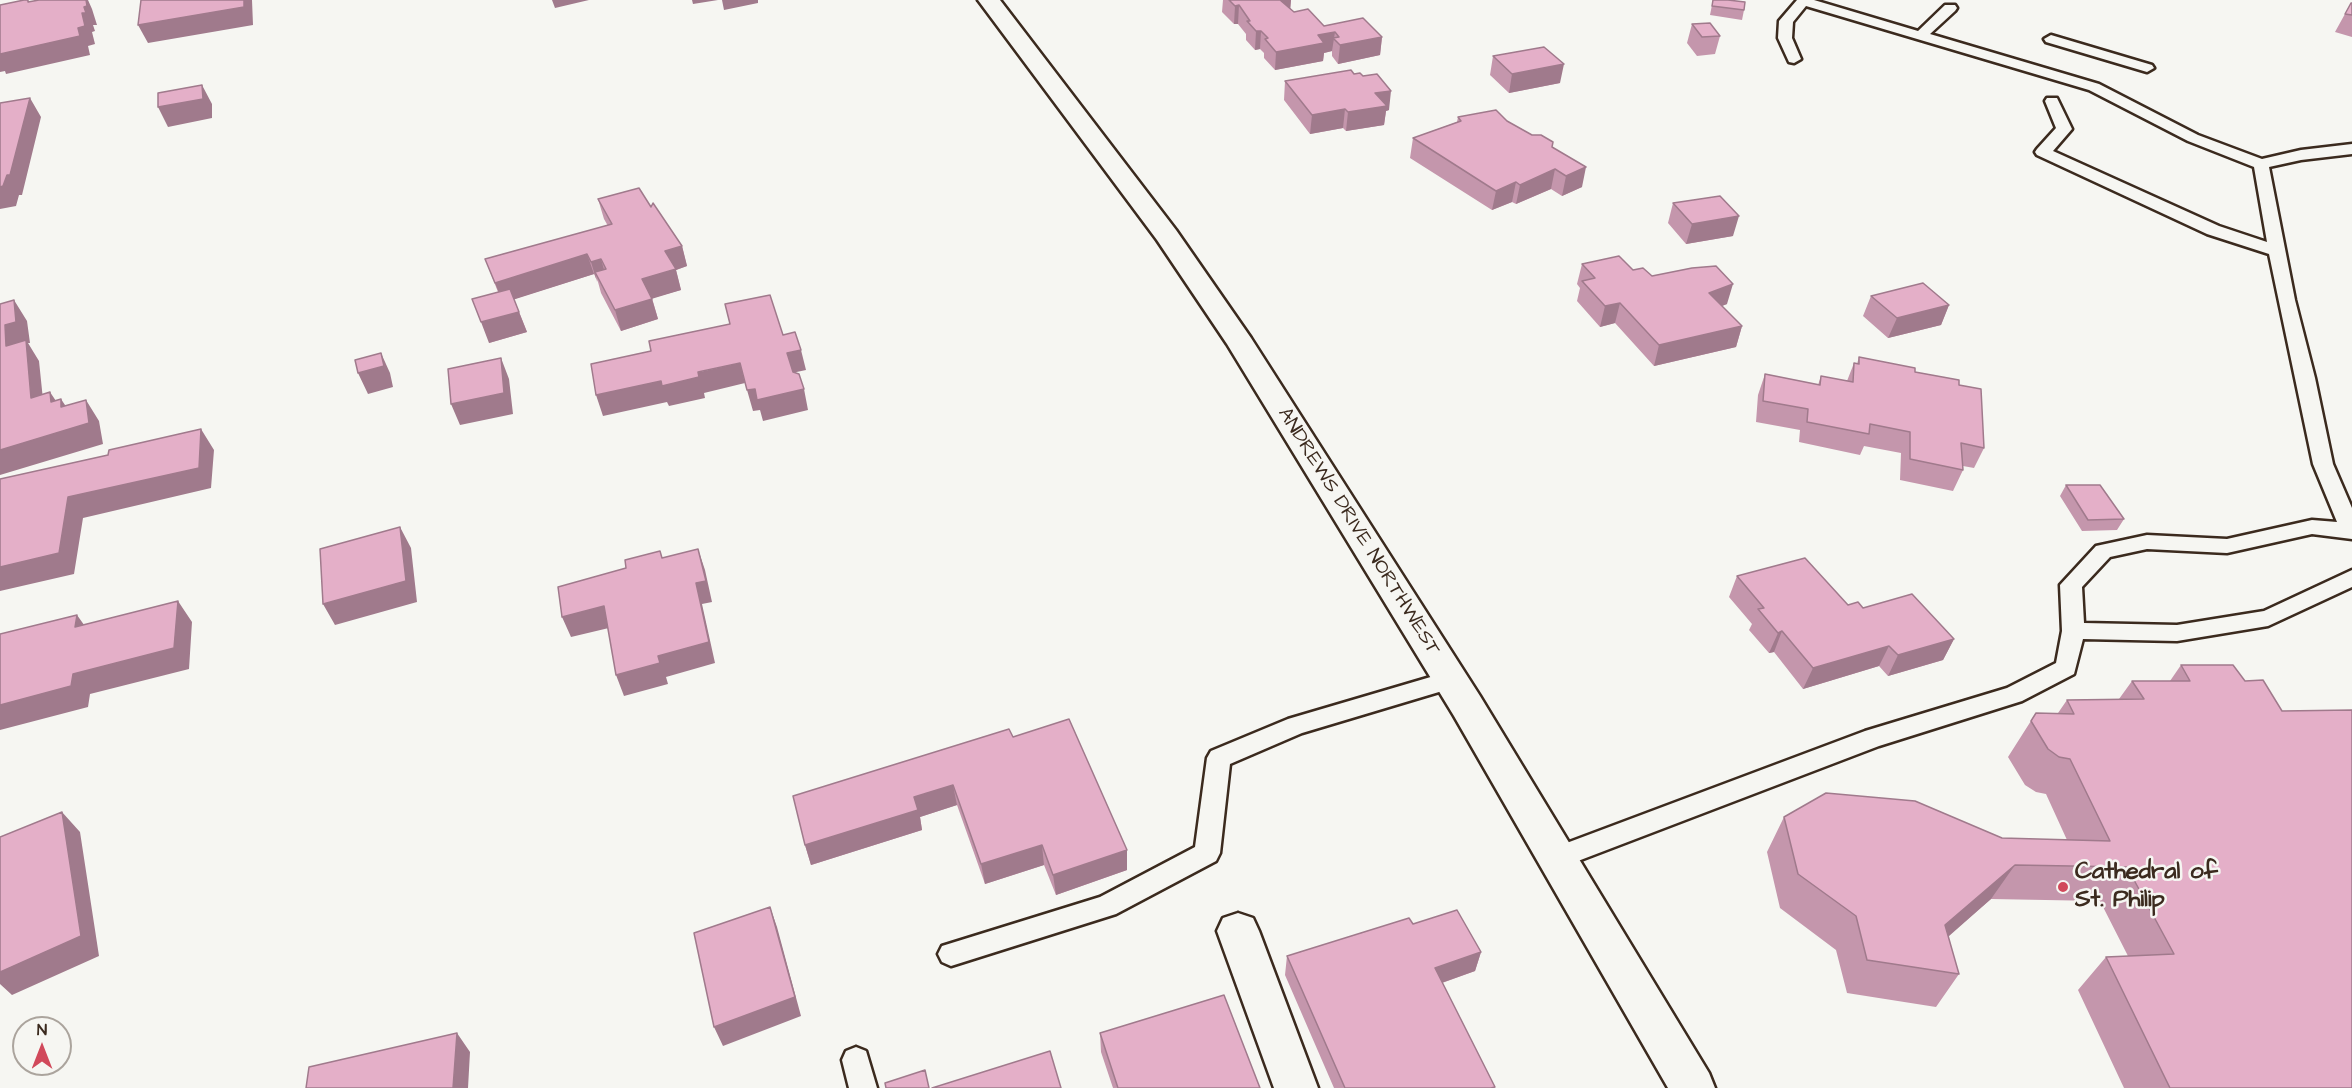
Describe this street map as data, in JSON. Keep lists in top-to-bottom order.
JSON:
{
  "streets": {
    "street": ["ANDREWS DRIVE NORTHWEST"]
  },
  "places": ["Cathedral of St. Philip"],
  "north": "top"
}
